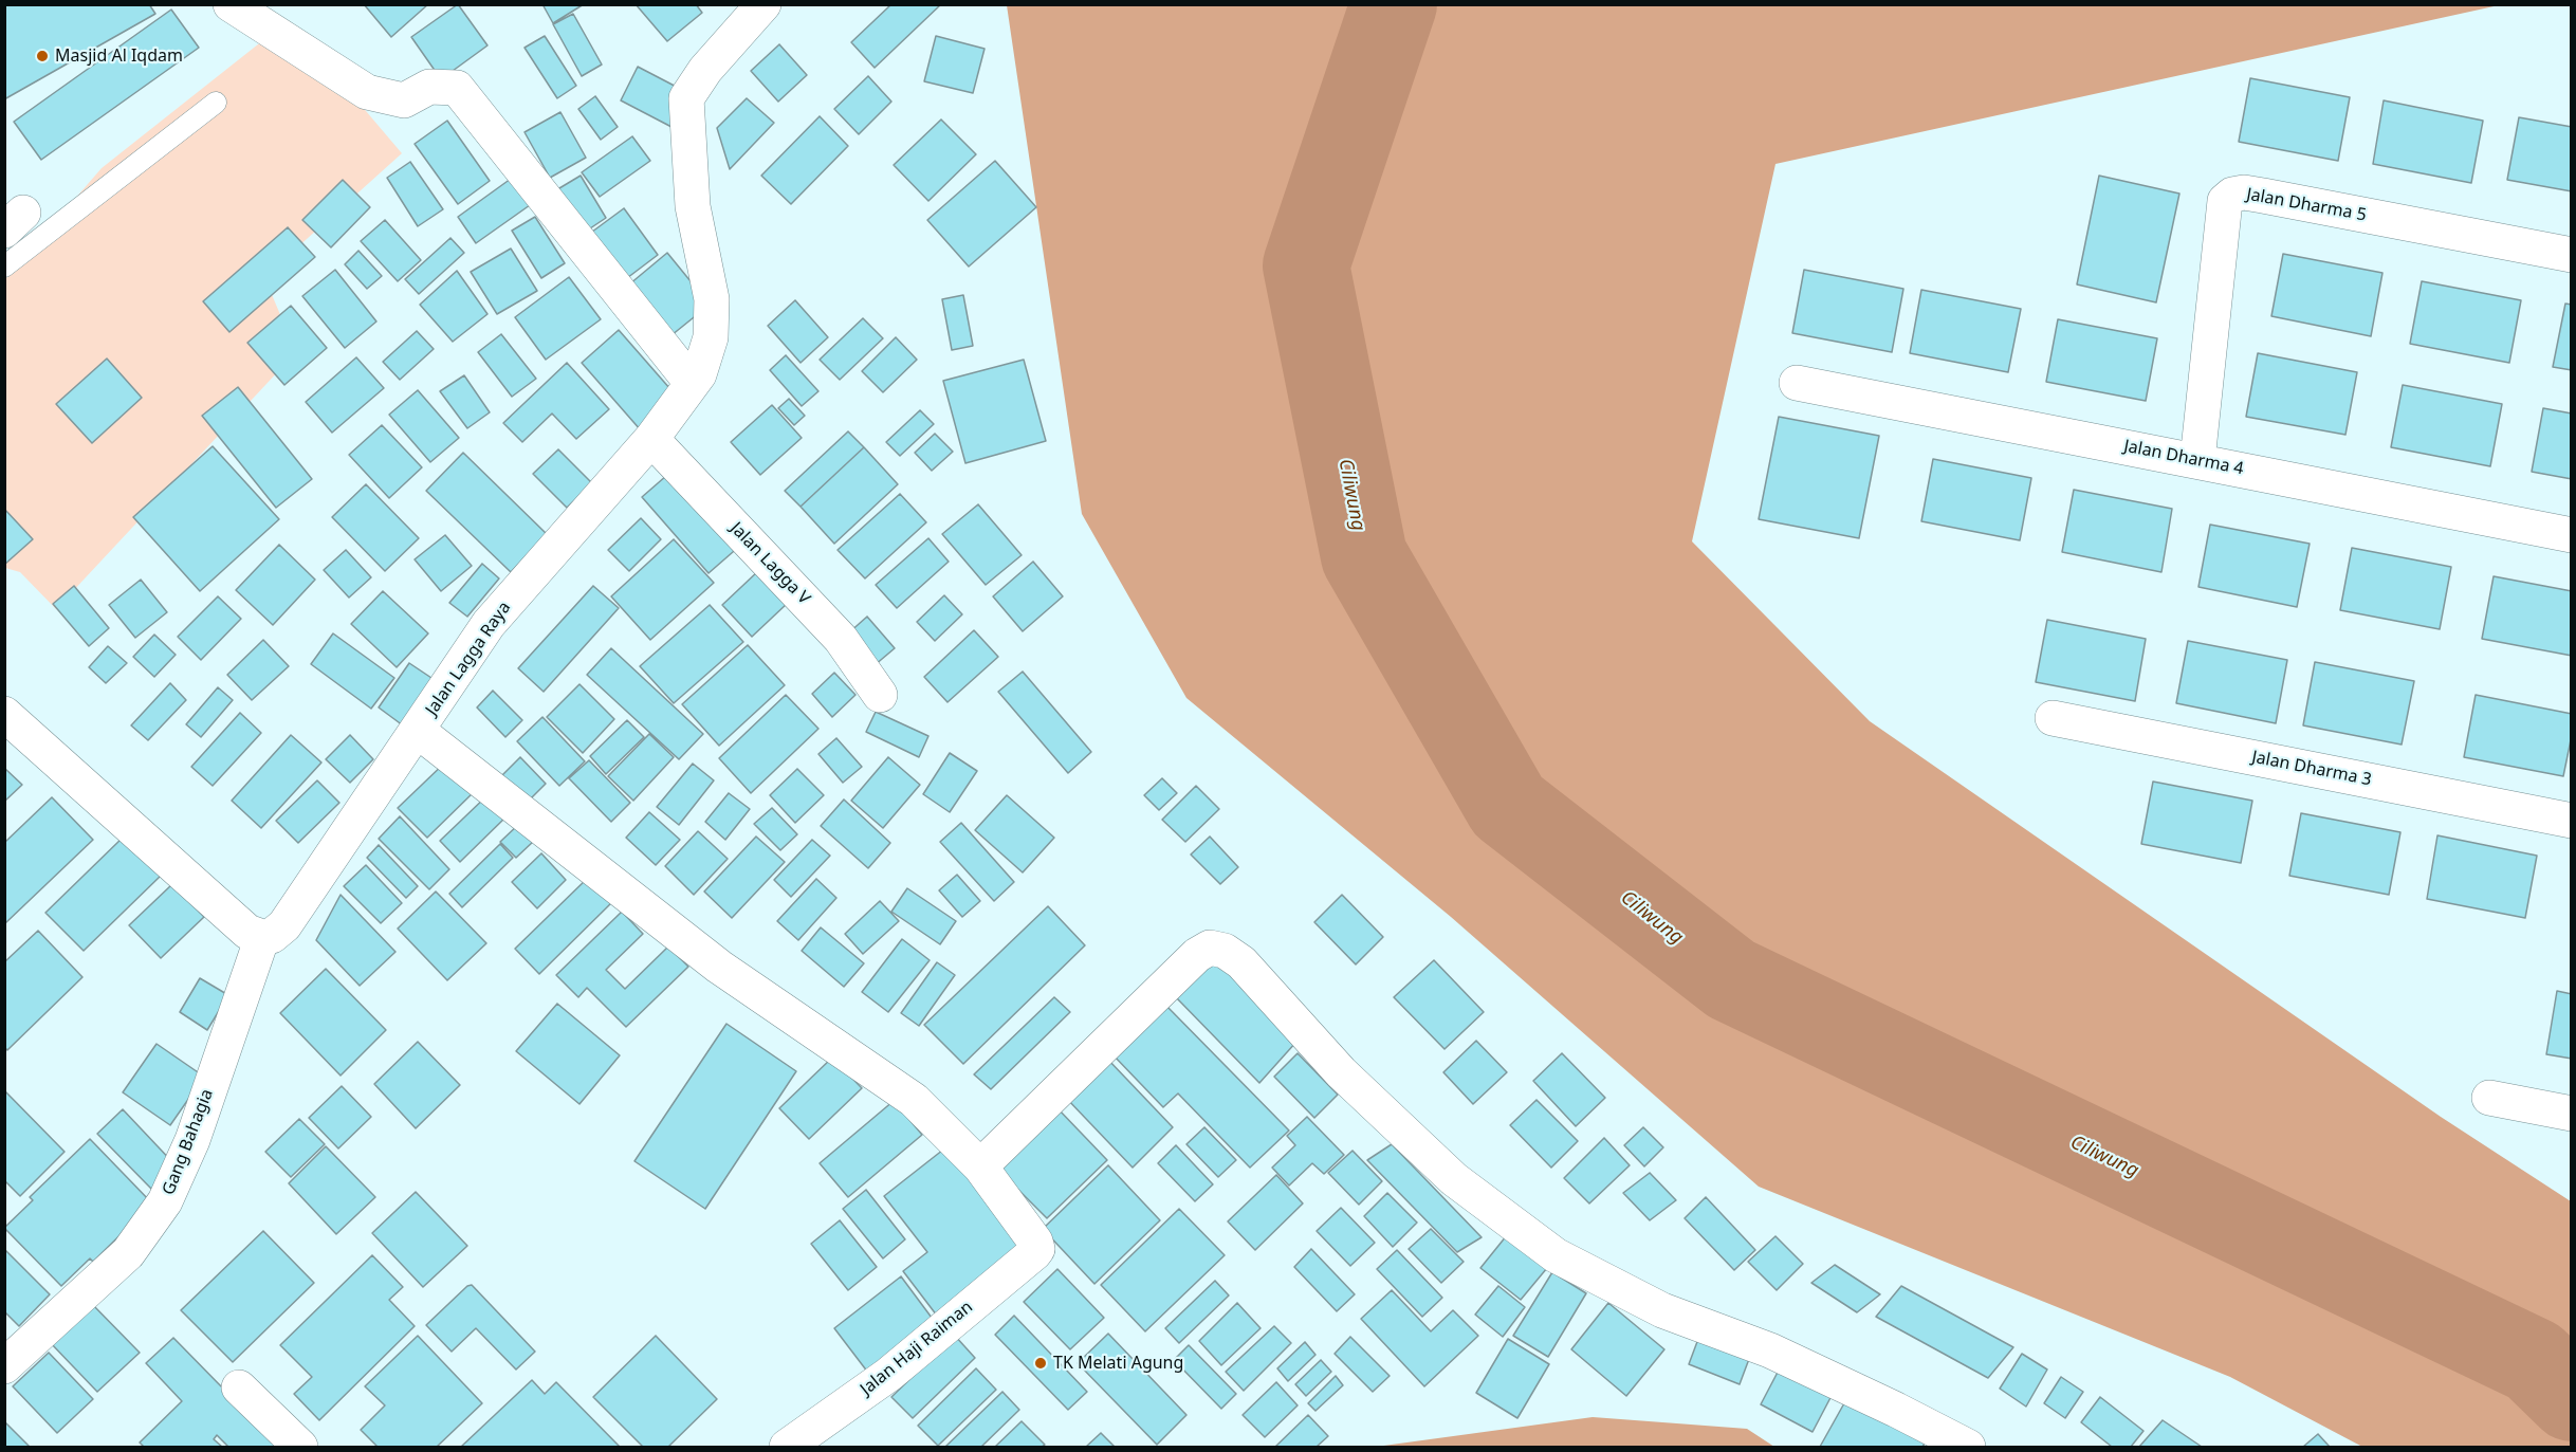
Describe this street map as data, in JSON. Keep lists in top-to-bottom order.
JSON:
{
  "streets": {
    "street": [
      "Jalan Dharma 5",
      "Jalan Dharma 4",
      "Jalan Lagga V",
      "Jalan Lagga Raya",
      "Jalan Dharma 3",
      "Gang Bahagia",
      "Jalan Haji Raiman"
    ]
  },
  "crossings": [
    ["Jalan Dharma 5", "Jalan Dharma 4"],
    ["Jalan Lagga V", "Jalan Lagga Raya"],
    ["Jalan Lagga Raya", "Gang Bahagia"]
  ],
  "water": ["Ciliwung"],
  "places": ["Masjid Al Iqdam", "TK Melati Agung"]
}
